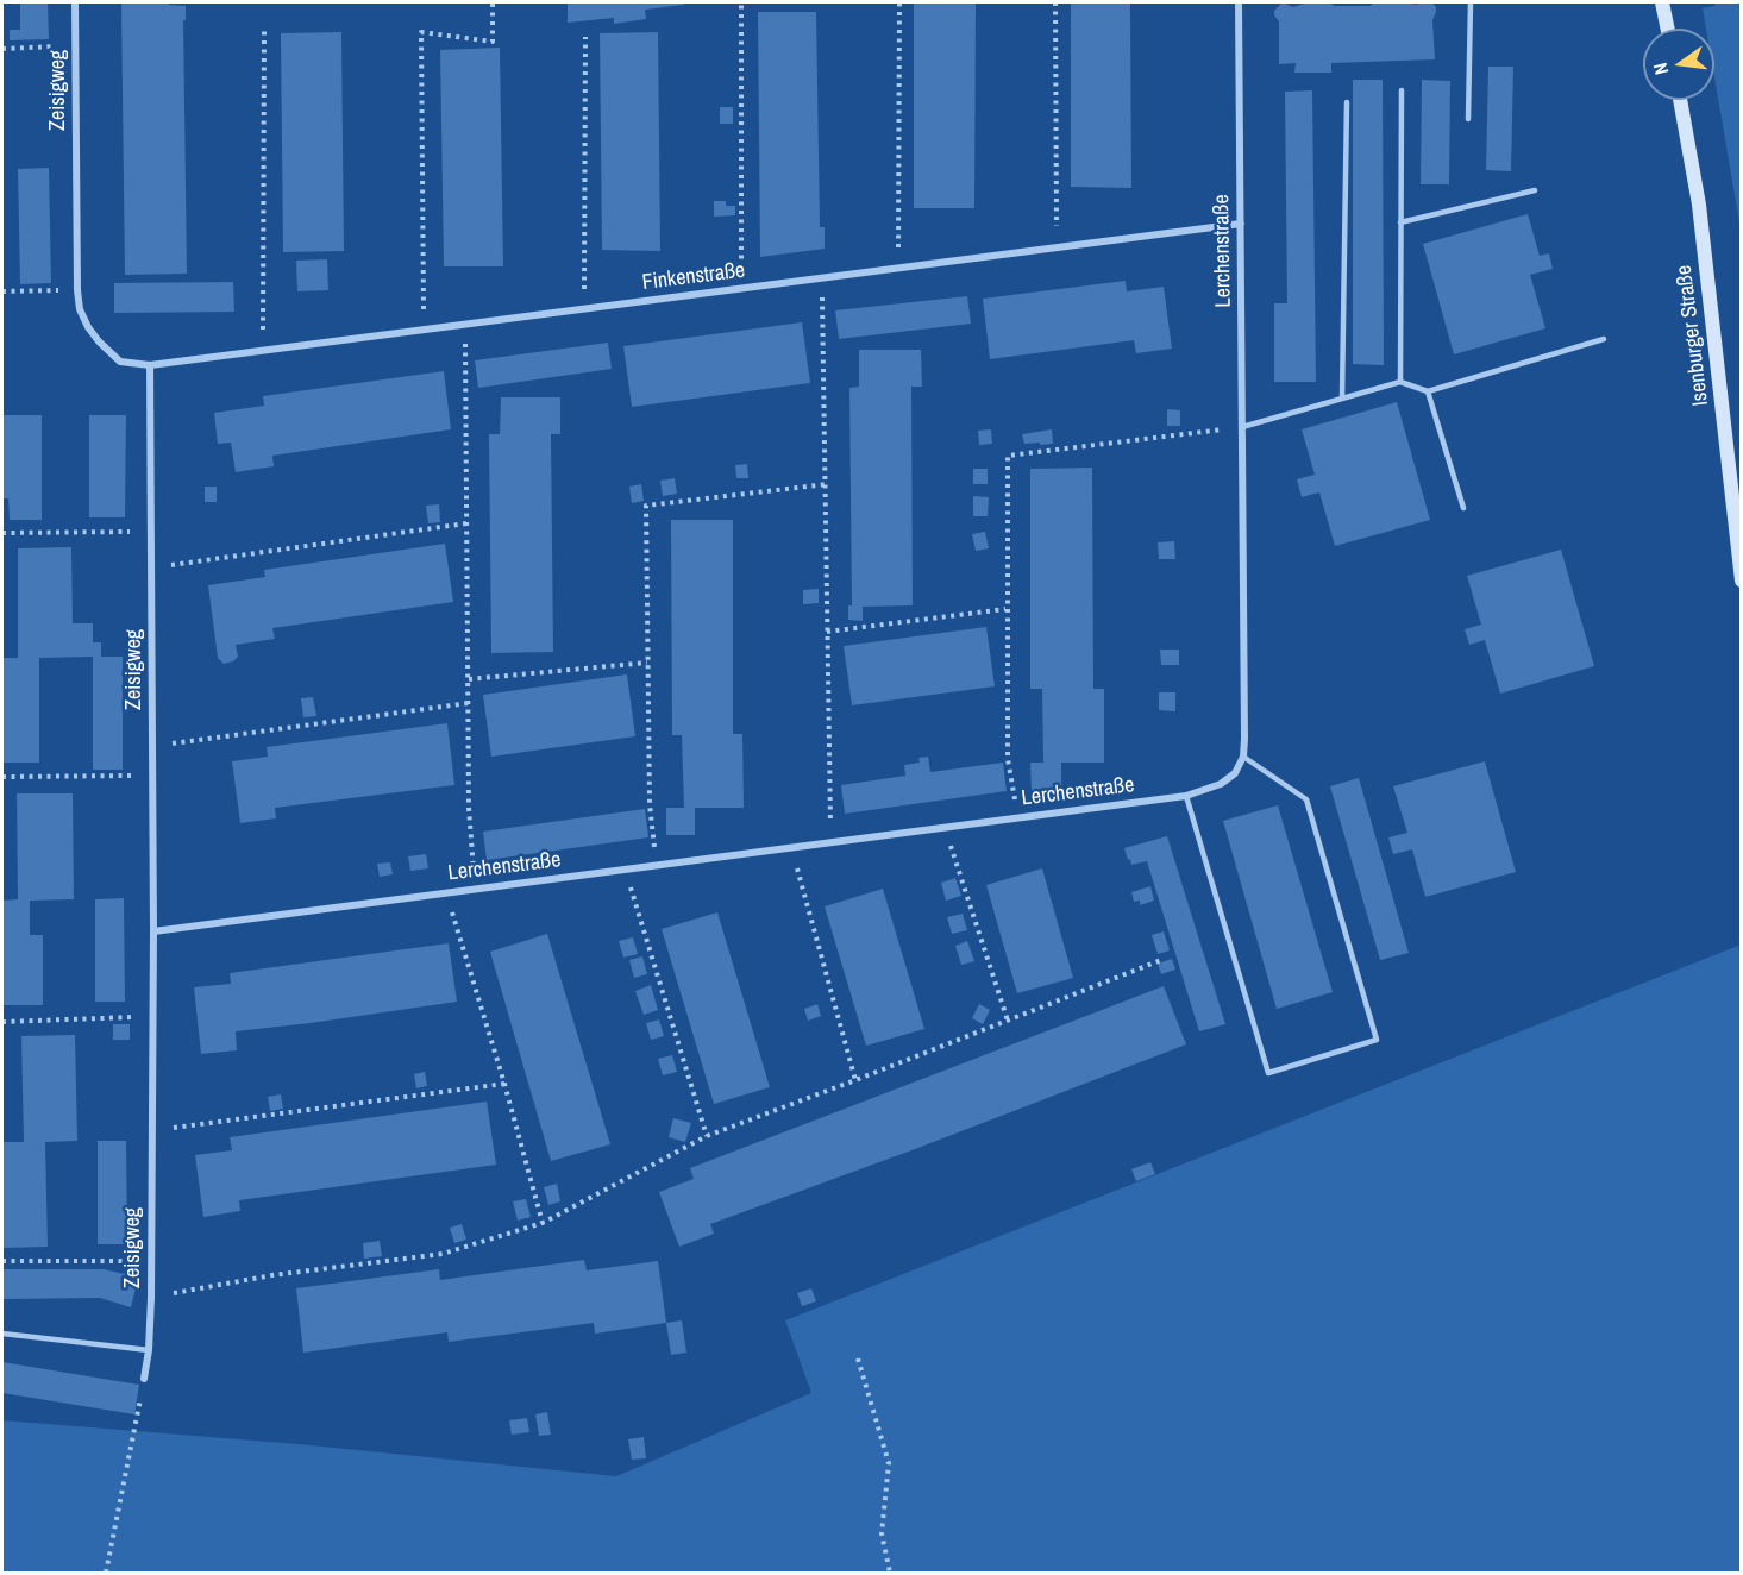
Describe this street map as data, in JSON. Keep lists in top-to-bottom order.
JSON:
{
  "streets": {
    "main road": ["Isenburger Straße"],
    "street": ["Zeisigweg", "Lerchenstraße", "Finkenstraße"]
  },
  "crossings": [
    ["Zeisigweg", "Lerchenstraße"],
    ["Zeisigweg", "Finkenstraße"],
    ["Lerchenstraße", "Finkenstraße"]
  ],
  "north": "left"
}
